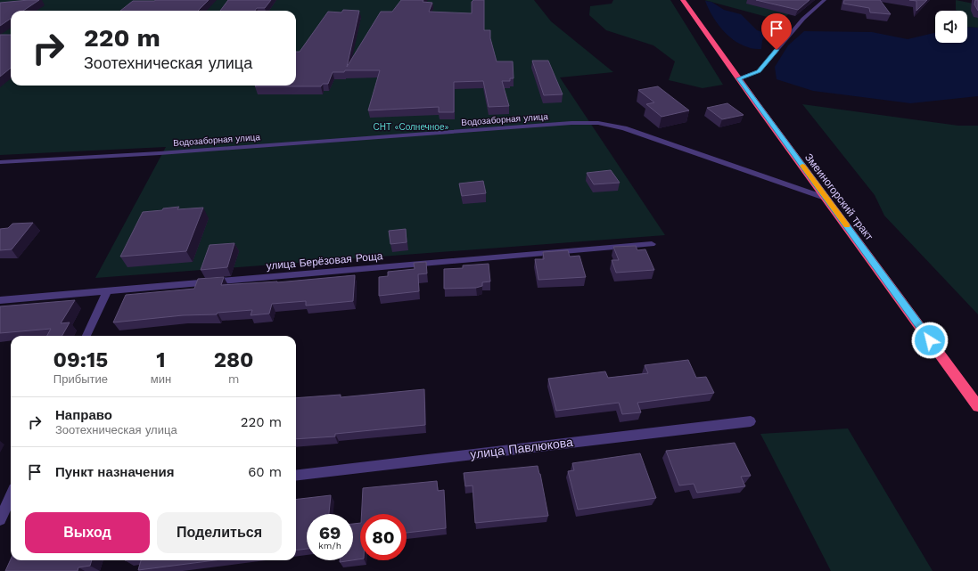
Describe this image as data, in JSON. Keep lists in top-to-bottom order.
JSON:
{
  "streets": {
    "highway": ["Змеиногорский тракт"],
    "street": ["Водозаборная улица", "улица Берёзовая Роща", "улица Павлюкова"]
  },
  "crossings": [
    ["Водозаборная улица", "Змеиногорский тракт"]
  ],
  "parks": ["СНТ «Солнечное»"],
  "page": {
    "turn": ["220 m", "Зоотехническая улица"],
    "eta": [
      "09:15",
      "Прибытие",
      "1",
      "мин",
      "280",
      "m"
    ],
    "list": [
      {
        "name": "Направо",
        "note": "Зоотехническая улица",
        "value": "220 m"
      },
      {
        "name": "Пункт назначения",
        "value": "60 m"
      }
    ],
    "buttons": ["Выход", "Поделиться"],
    "speed": "69 km/h",
    "limit": "80"
  }
}
